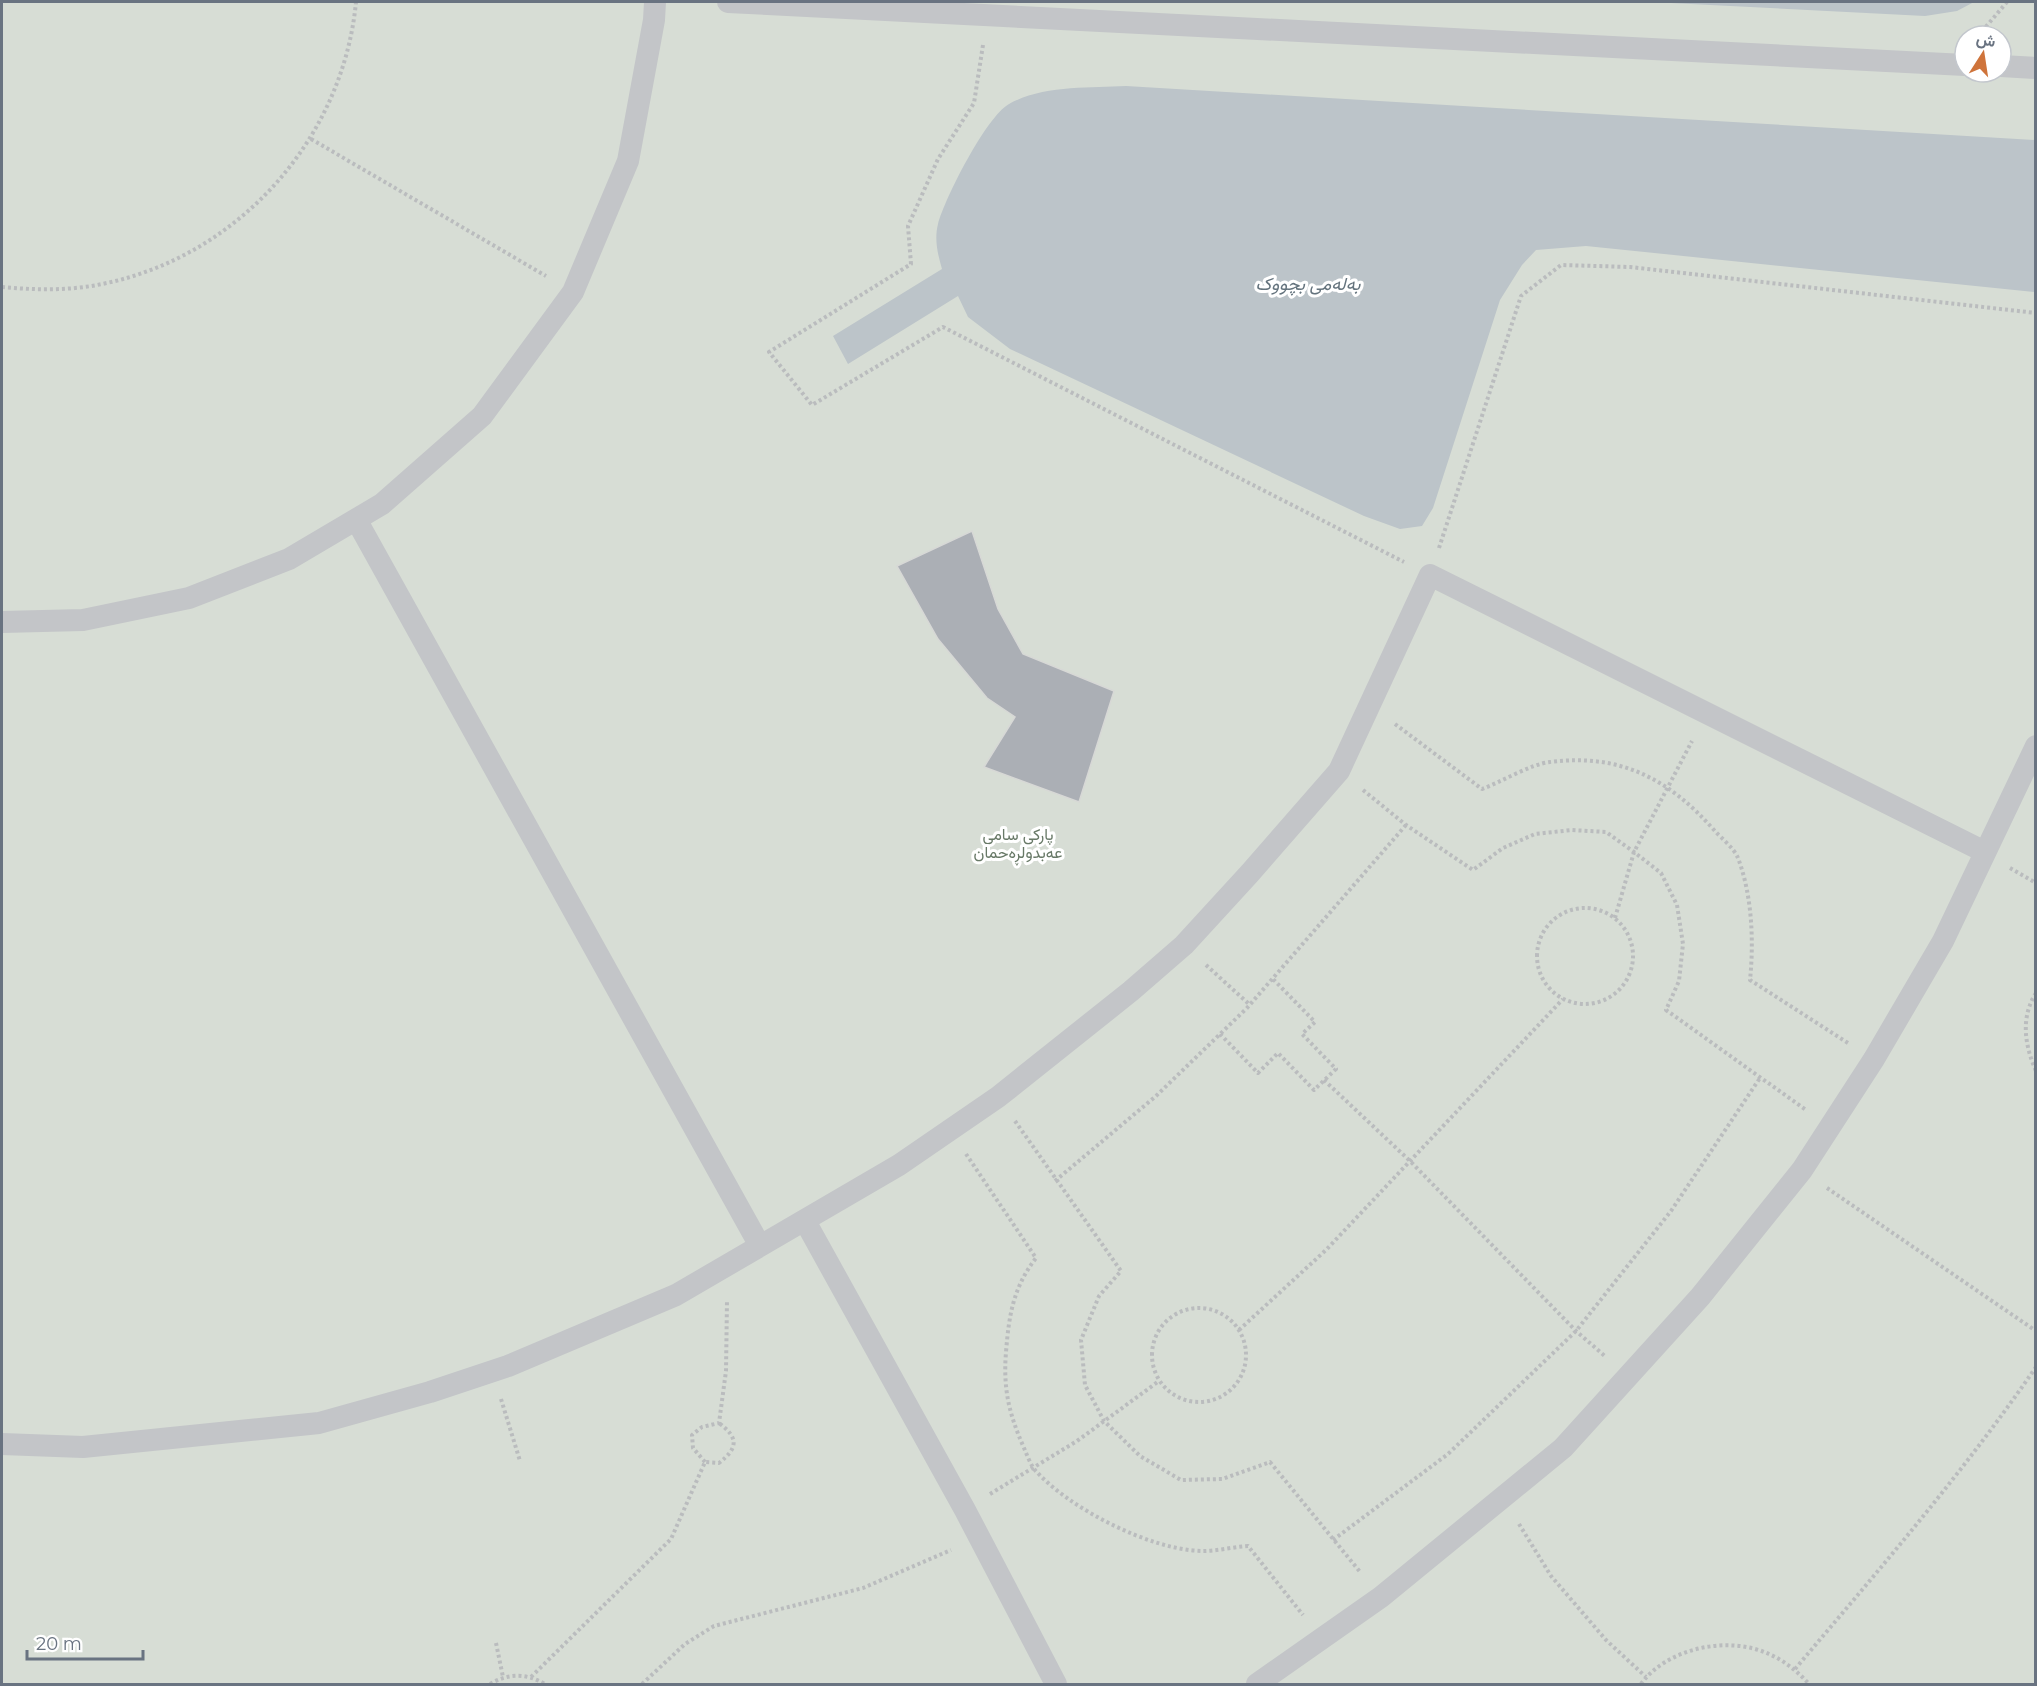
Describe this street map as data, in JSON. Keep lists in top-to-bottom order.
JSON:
{
  "water": ["بەلەمی بچووک"],
  "parks": ["پارکی سامی عەبدولڕەحمان"],
  "scale_bar": "20 m",
  "north": "top"
}
